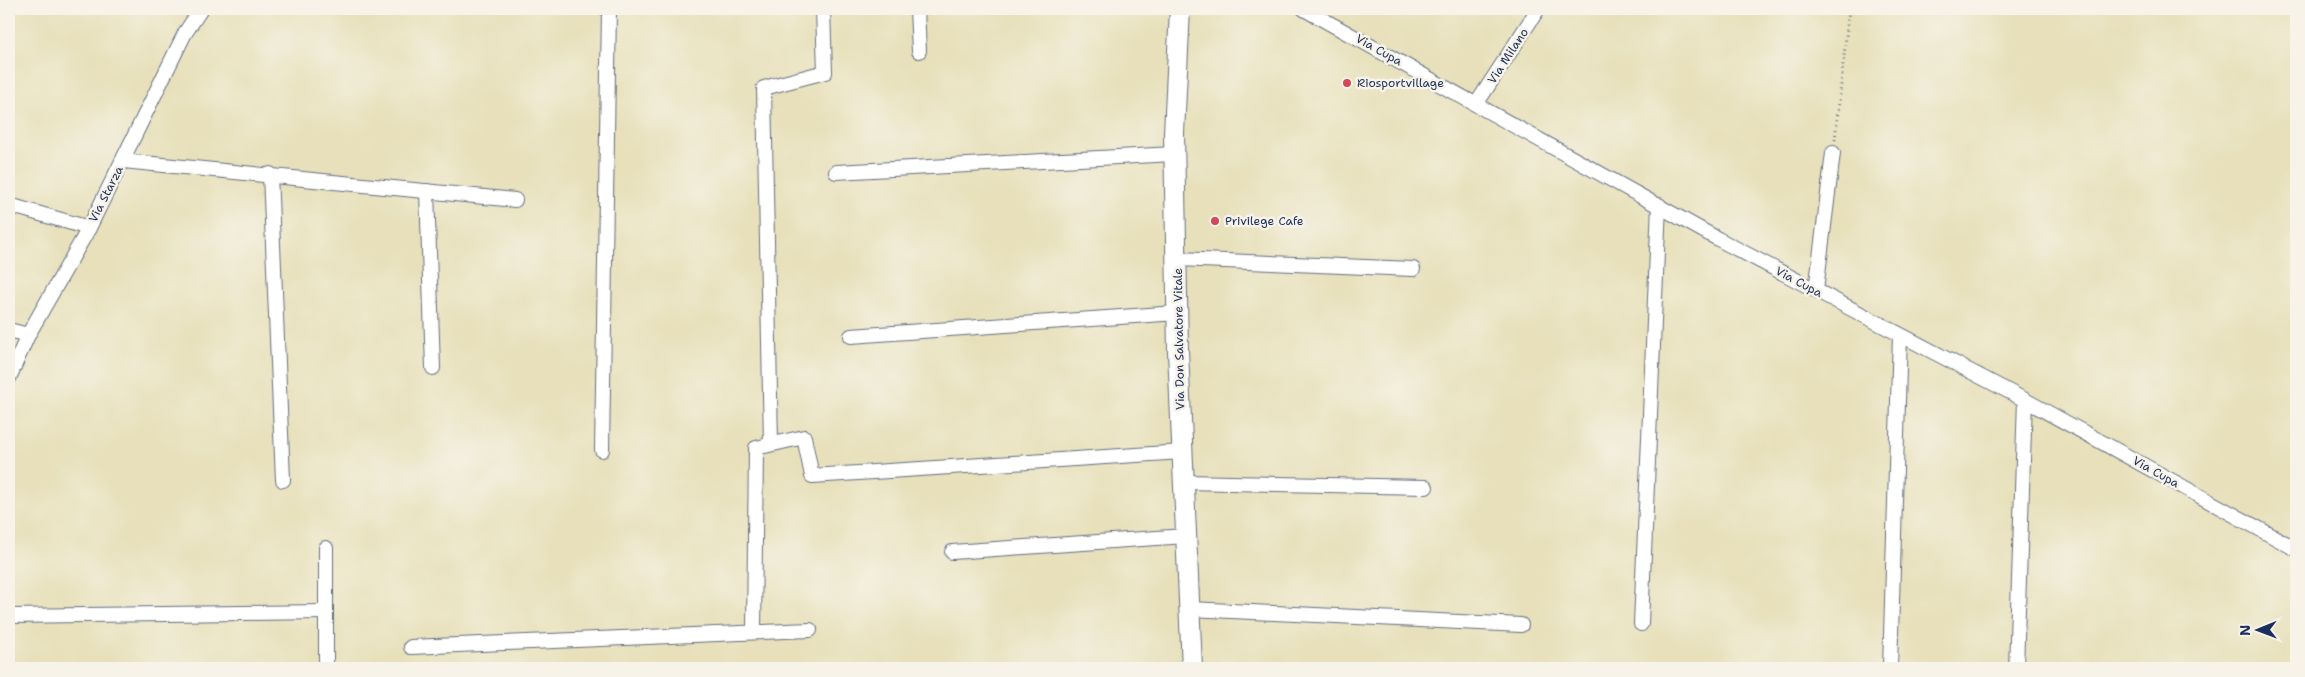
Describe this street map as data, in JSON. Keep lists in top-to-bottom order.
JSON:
{
  "streets": {
    "street": [
      "Via Cupa",
      "Via Milano",
      "Via Starza",
      "Via Don Salvatore Vitale"
    ]
  },
  "crossings": [
    ["Via Cupa", "Via Milano"]
  ],
  "places": ["Riosportvillage", "Privilege Cafe"],
  "north": "left"
}
